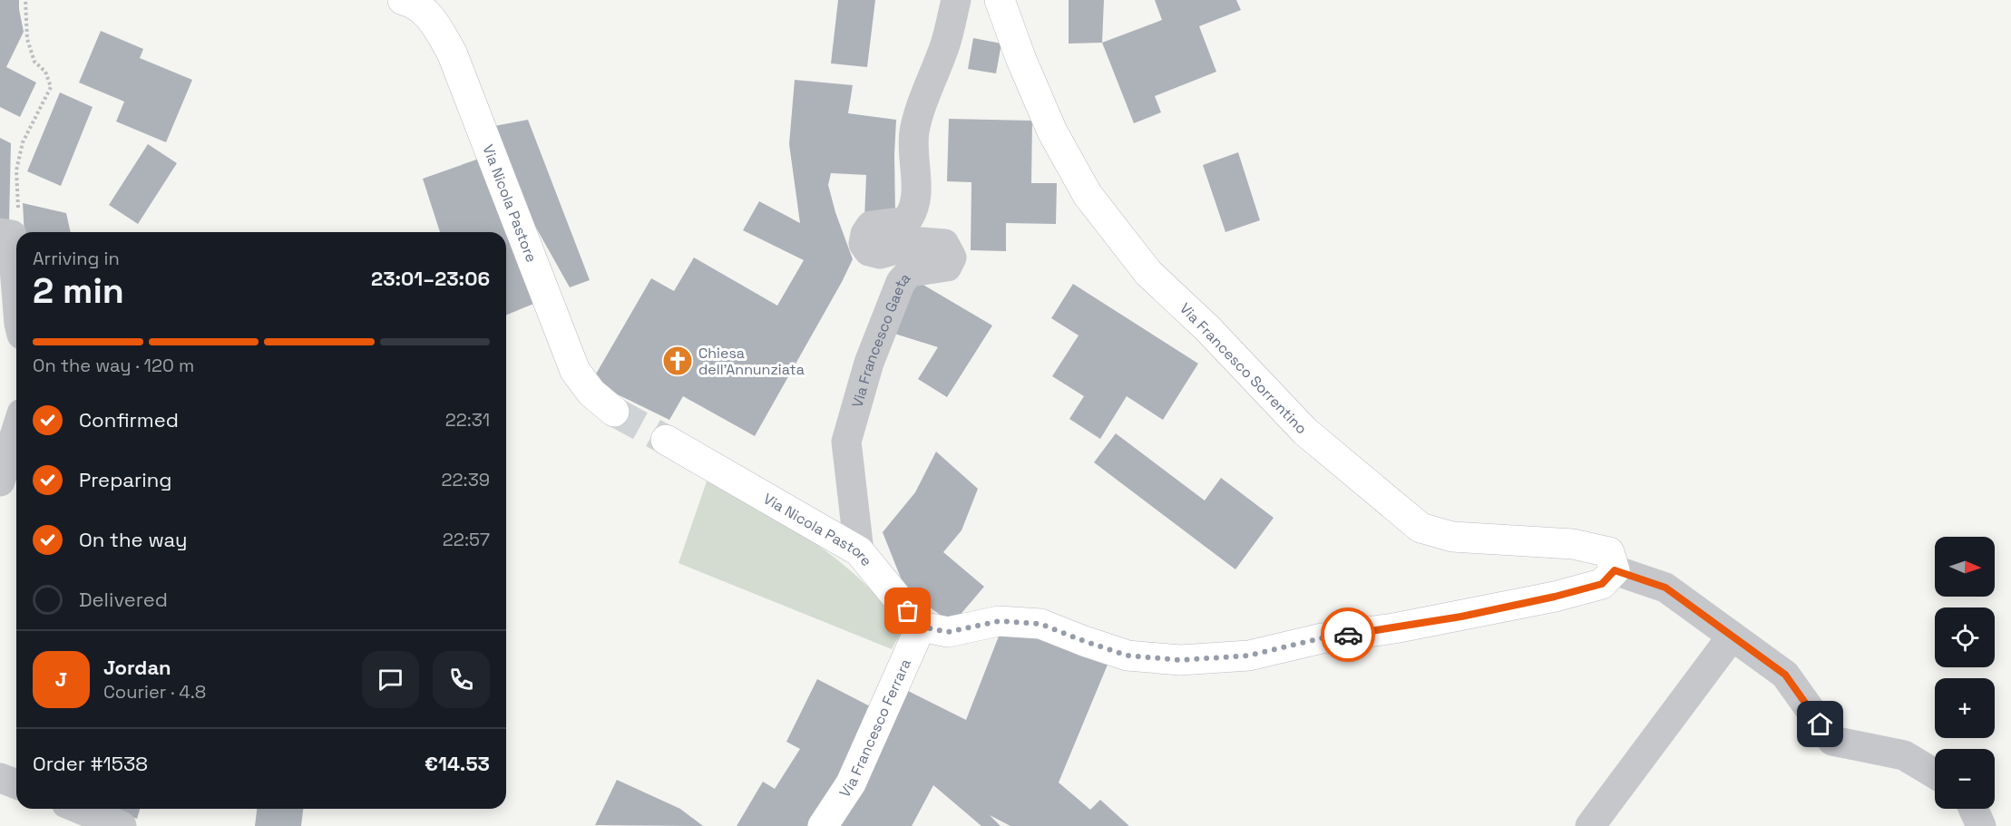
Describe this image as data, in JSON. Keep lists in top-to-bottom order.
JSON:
{
  "streets": {
    "street": [
      "Via Nicola Pastore",
      "Via Francesco Gaeta",
      "Via Francesco Sorrentino",
      "Via Francesco Ferrara"
    ]
  },
  "crossings": [
    ["Via Nicola Pastore", "Via Francesco Gaeta"],
    ["Via Nicola Pastore", "Via Francesco Ferrara"]
  ],
  "places": {
    "church": ["Chiesa dell'Annunziata"]
  },
  "north": "right",
  "page": {
    "heading": ["2 min", "Arriving in", "23:01–23:06"],
    "panel": [
      "Jordan",
      "Courier · 4.8",
      "Order #1538",
      "€14.53"
    ],
    "bar": "On the way · 120 m",
    "list": [
      ["Confirmed", "22:31"],
      ["Preparing", "22:39"],
      ["On the way", "22:57"],
      "Delivered"
    ],
    "map_buttons": ["+", "−"],
    "round": "J"
  }
}
